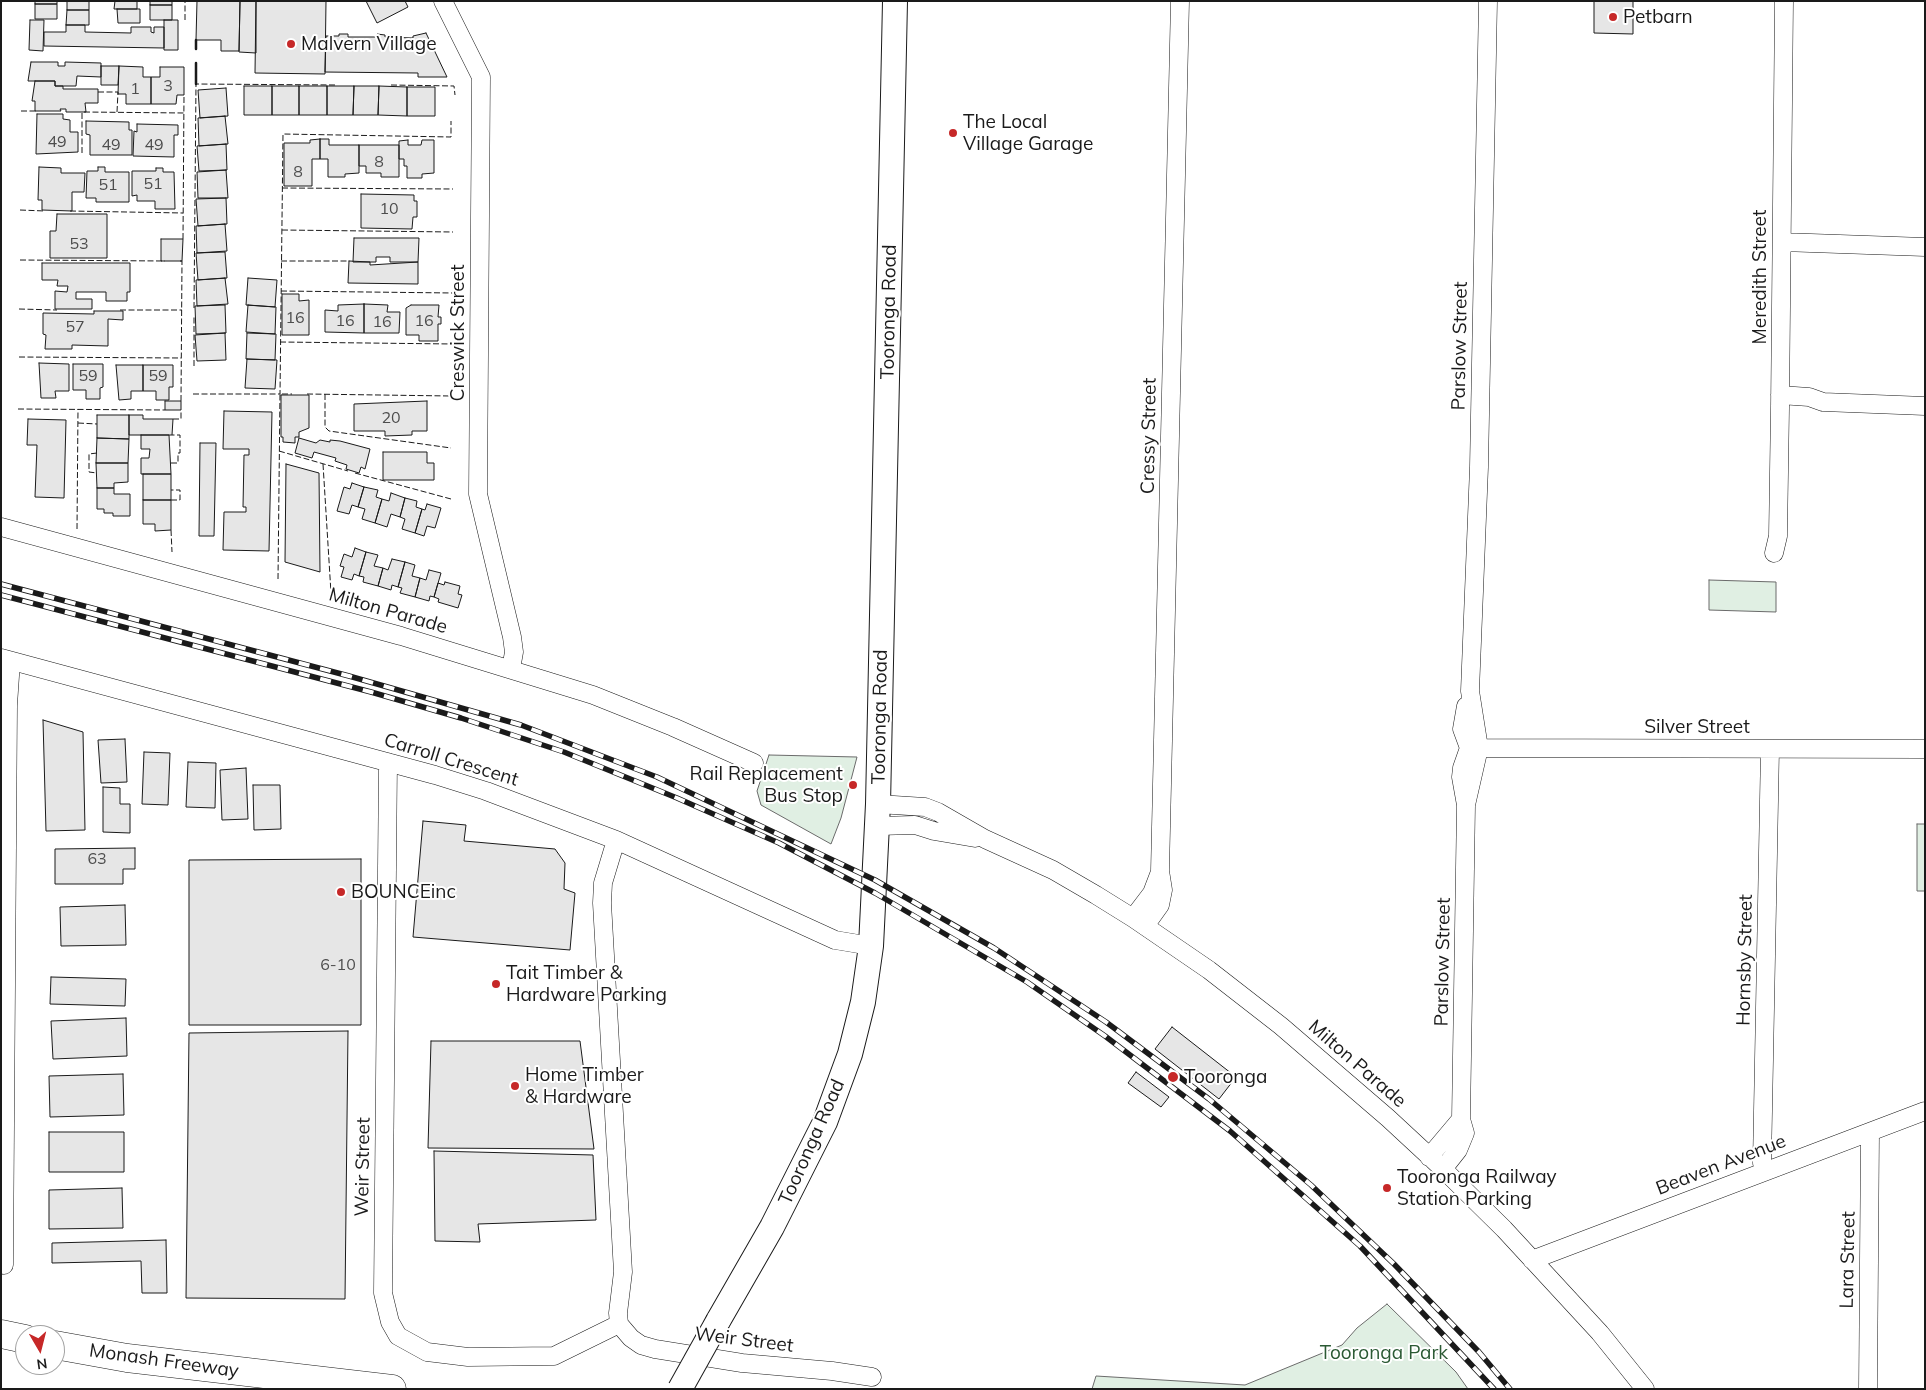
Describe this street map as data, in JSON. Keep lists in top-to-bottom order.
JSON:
{
  "streets": {
    "highway": ["Monash Freeway"],
    "main road": ["Tooronga Road"],
    "street": [
      "Meredith Street",
      "Creswick Street",
      "Parslow Street",
      "Cressy Street",
      "Milton Parade",
      "Silver Street",
      "Carroll Crescent",
      "Hornsby Street",
      "Beaven Avenue",
      "Weir Street",
      "Lara Street"
    ]
  },
  "crossings": [
    ["Tooronga Road", "Milton Parade"],
    ["Tooronga Road", "Carroll Crescent"],
    ["Creswick Street", "Milton Parade"],
    ["Parslow Street", "Milton Parade"],
    ["Parslow Street", "Silver Street"],
    ["Cressy Street", "Milton Parade"],
    ["Milton Parade", "Beaven Avenue"],
    ["Silver Street", "Hornsby Street"],
    ["Carroll Crescent", "Weir Street"],
    ["Hornsby Street", "Beaven Avenue"],
    ["Beaven Avenue", "Lara Street"]
  ],
  "parks": ["Tooronga Park"],
  "places": [
    "Petbarn",
    "Malvern Village",
    "The Local Village Garage",
    "Rail Replacement Bus Stop",
    "BOUNCEinc",
    "Tait Timber & Hardware Parking",
    "Tooronga",
    "Home Timber & Hardware",
    "Tooronga Railway Station Parking"
  ],
  "house_numbers": [
    "3",
    "1",
    "49",
    "49",
    "49",
    "8",
    "8",
    "51",
    "51",
    "10",
    "53",
    "16",
    "16",
    "16",
    "16",
    "57",
    "59",
    "59",
    "20",
    "63",
    "6-10"
  ],
  "north": "bottom"
}
